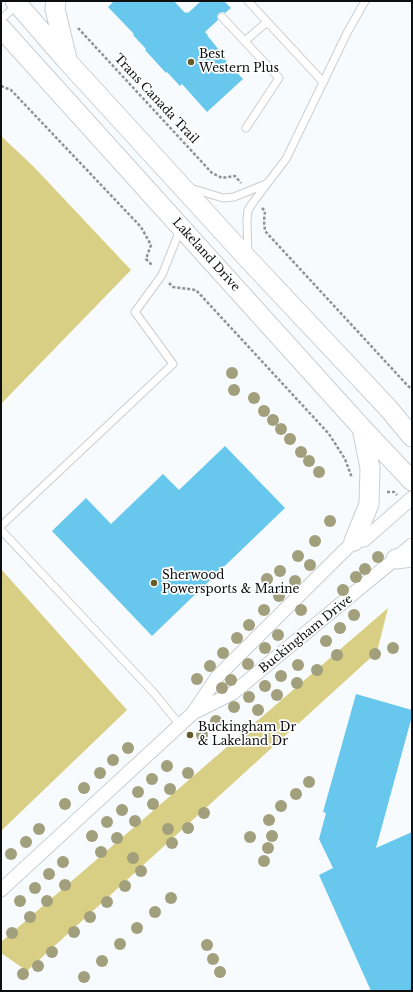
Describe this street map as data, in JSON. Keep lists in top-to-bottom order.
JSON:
{
  "streets": {
    "main road": ["Lakeland Drive"],
    "street": ["Buckingham Drive"],
    "path": ["Trans Canada Trail"]
  },
  "places": ["Best Western Plus", "Sherwood Powersports & Marine", "Buckingham Dr & Lakeland Dr"]
}
